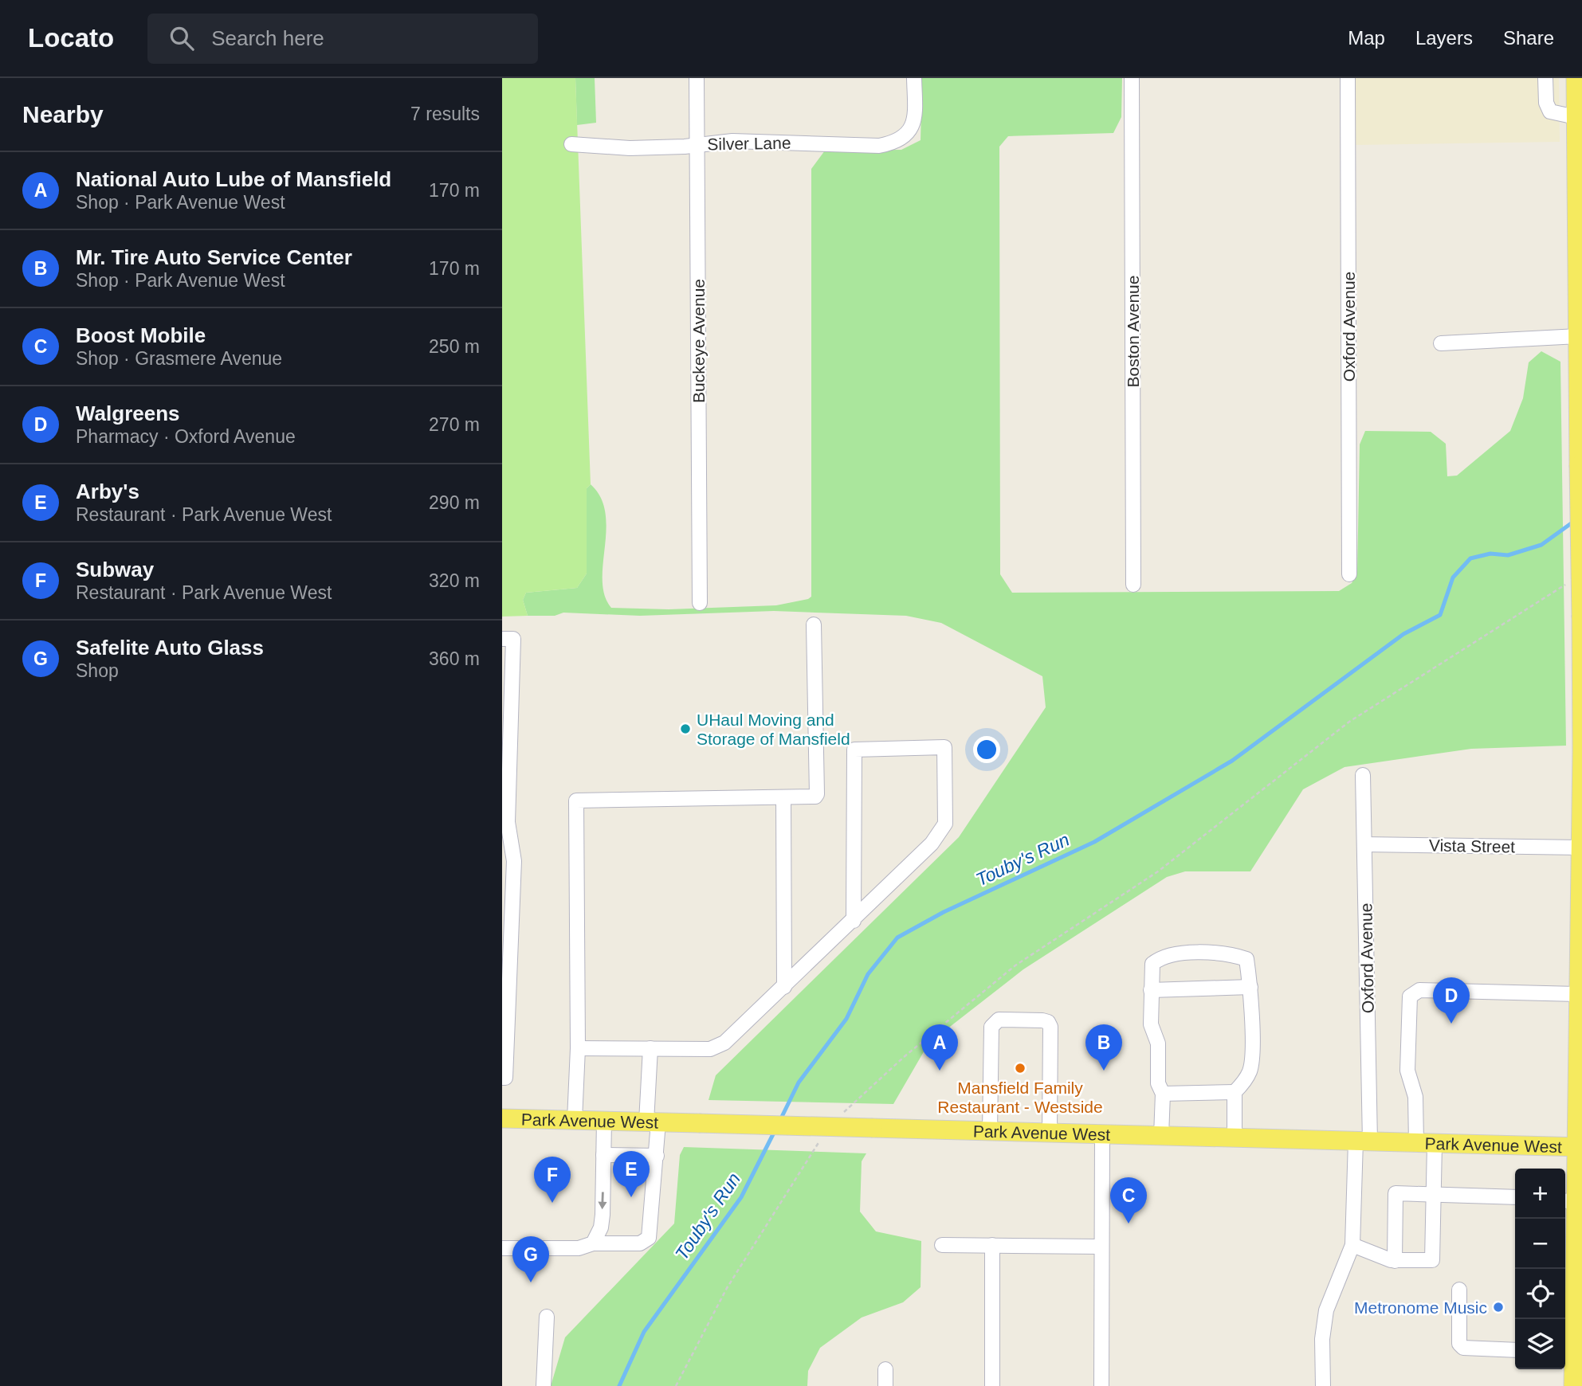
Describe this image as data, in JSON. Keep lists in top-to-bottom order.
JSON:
{
  "streets": {
    "main road": ["Park Avenue West"],
    "street": [
      "Silver Lane",
      "Oxford Avenue",
      "Boston Avenue",
      "Buckeye Avenue",
      "Vista Street"
    ]
  },
  "crossings": [
    ["Silver Lane", "Buckeye Avenue"],
    ["Oxford Avenue", "Vista Street"],
    ["Oxford Avenue", "Park Avenue West"]
  ],
  "water": ["Touby's Run"],
  "places": ["UHaul Moving and Storage of Mansfield", "Mansfield Family Restaurant - Westside", "Metronome Music"],
  "page": {
    "header": "Locato",
    "search": "Search here",
    "nav": ["Map", "Layers", "Share"],
    "heading": ["Nearby", "7 results"],
    "list": [
      {
        "mark": "A",
        "name": "National Auto Lube of Mansfield",
        "note": "Shop · Park Avenue West",
        "value": "170 m"
      },
      {
        "mark": "B",
        "name": "Mr. Tire Auto Service Center",
        "note": "Shop · Park Avenue West",
        "value": "170 m"
      },
      {
        "mark": "C",
        "name": "Boost Mobile",
        "note": "Shop · Grasmere Avenue",
        "value": "250 m"
      },
      {
        "mark": "D",
        "name": "Walgreens",
        "note": "Pharmacy · Oxford Avenue",
        "value": "270 m"
      },
      {
        "mark": "E",
        "name": "Arby's",
        "note": "Restaurant · Park Avenue West",
        "value": "290 m"
      },
      {
        "mark": "F",
        "name": "Subway",
        "note": "Restaurant · Park Avenue West",
        "value": "320 m"
      },
      {
        "mark": "G",
        "name": "Safelite Auto Glass",
        "note": "Shop",
        "value": "360 m"
      }
    ],
    "pins": [
      "D",
      "A",
      "B",
      "E",
      "F",
      "C",
      "G"
    ],
    "map_buttons": ["+", "−"]
  }
}
